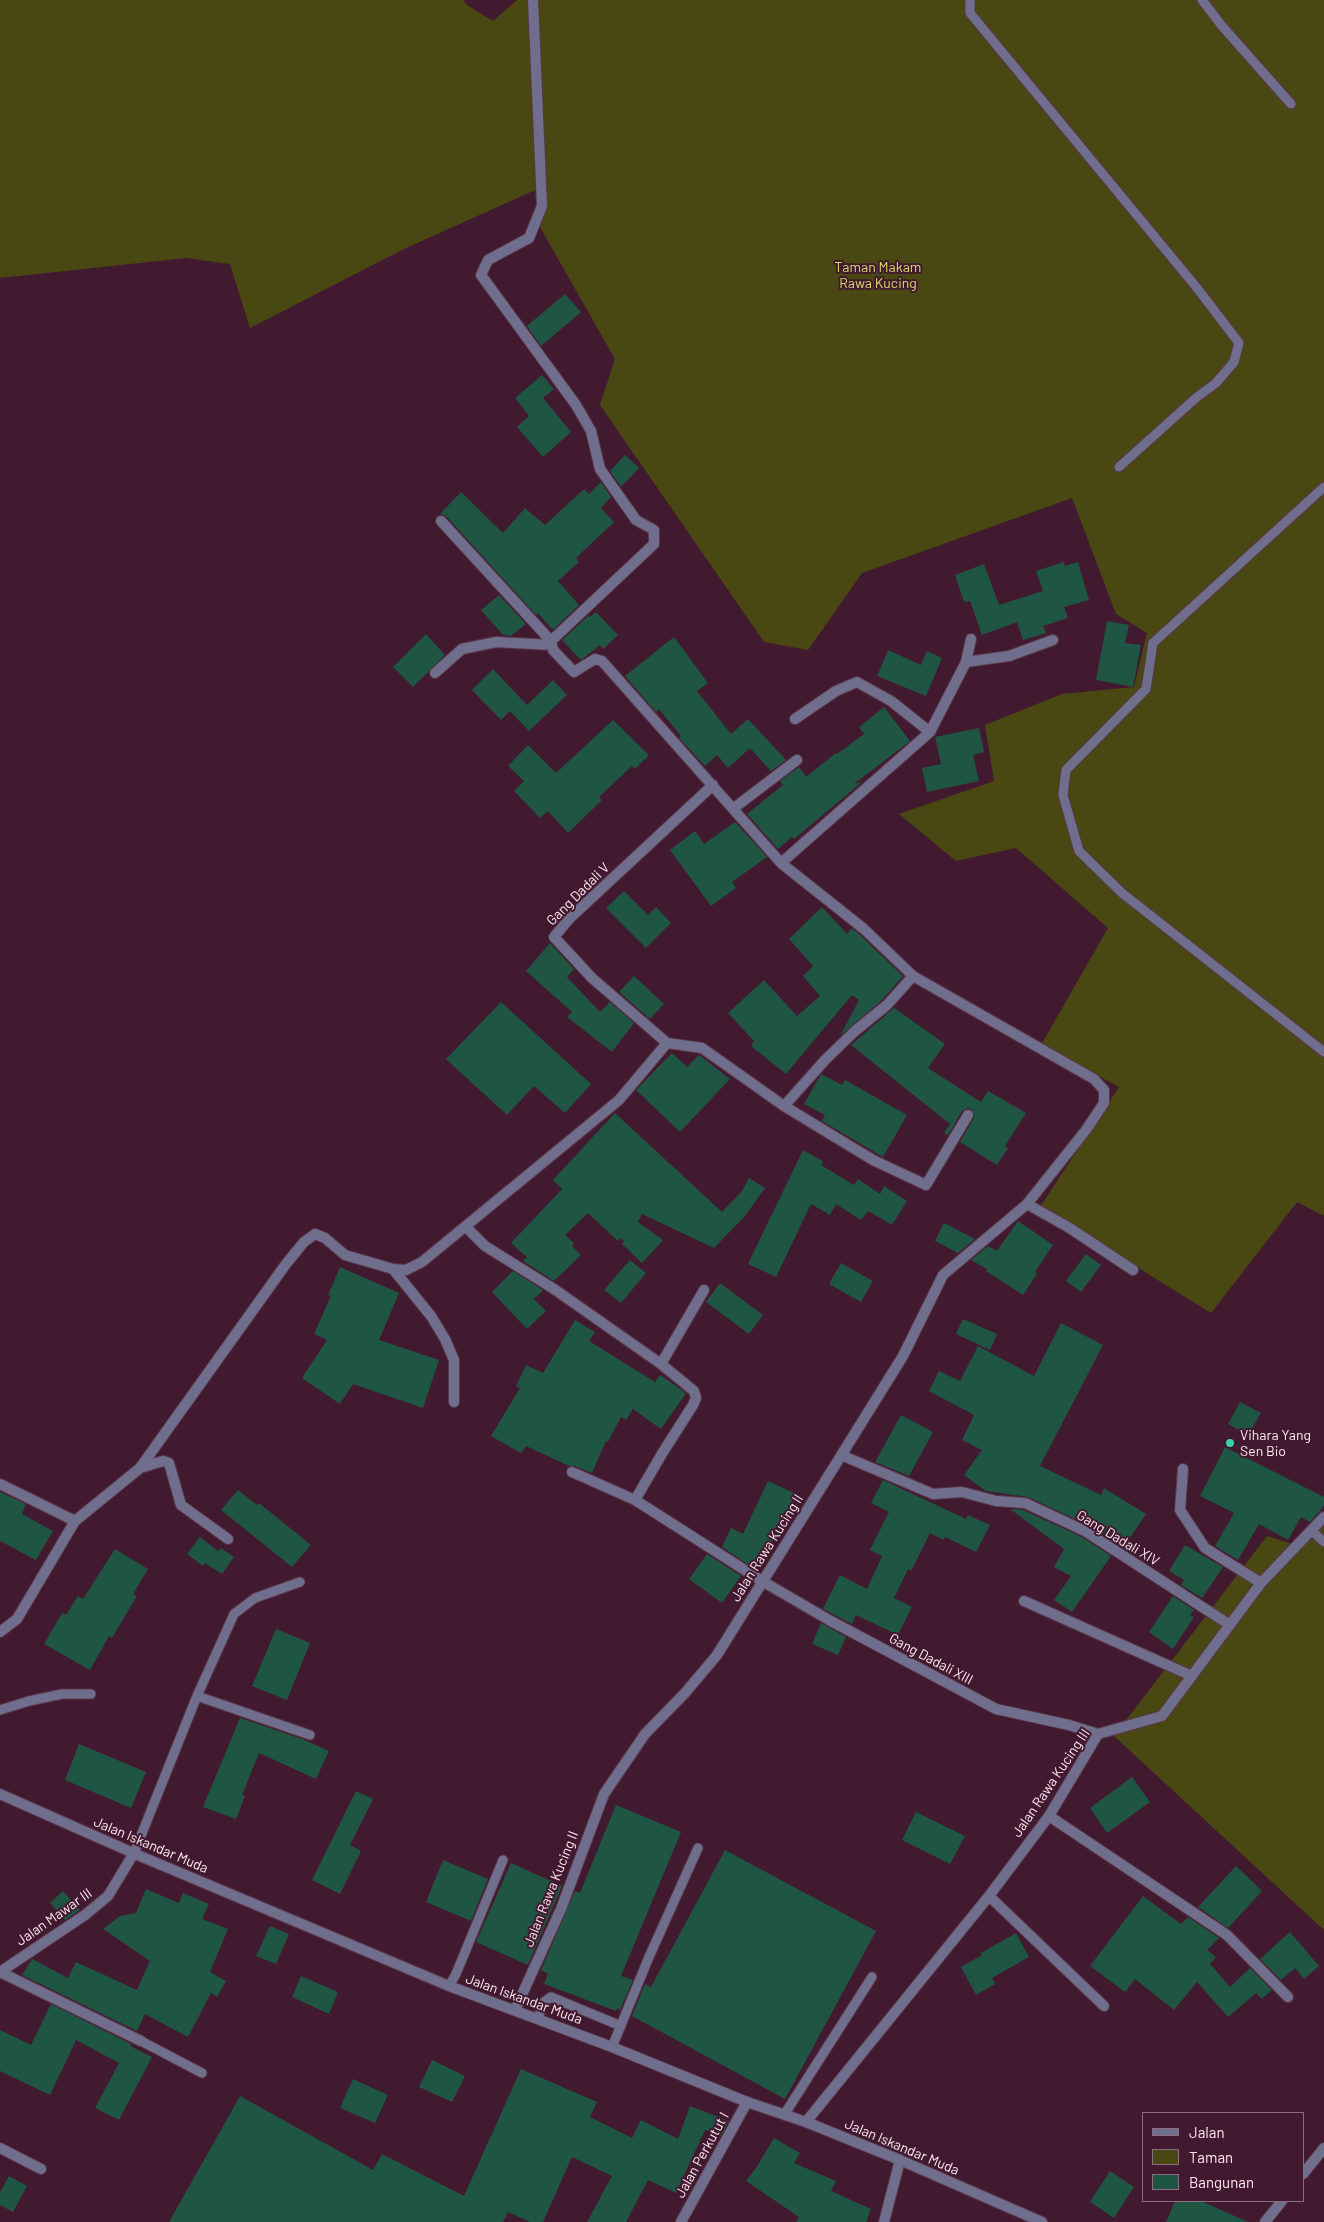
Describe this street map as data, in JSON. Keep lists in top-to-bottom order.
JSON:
{
  "streets": {
    "street": [
      "Gang Dadali V",
      "Gang Dadali XIV",
      "Jalan Rawa Kucing II",
      "Gang Dadali XIII",
      "Jalan Rawa Kucing III",
      "Jalan Iskandar Muda",
      "Jalan Mawar III",
      "Jalan Perkutut I"
    ]
  },
  "crossings": [
    ["Gang Dadali V", "Jalan Rawa Kucing II"],
    ["Gang Dadali XIV", "Jalan Rawa Kucing II"],
    ["Gang Dadali XIV", "Jalan Rawa Kucing III"],
    ["Jalan Rawa Kucing II", "Gang Dadali XIII"],
    ["Jalan Rawa Kucing II", "Jalan Iskandar Muda"],
    ["Gang Dadali XIII", "Jalan Rawa Kucing III"],
    ["Jalan Rawa Kucing III", "Jalan Iskandar Muda"],
    ["Jalan Iskandar Muda", "Jalan Mawar III"],
    ["Jalan Iskandar Muda", "Jalan Perkutut I"]
  ],
  "parks": ["Taman Makam Rawa Kucing"],
  "places": ["Vihara Yang Sen Bio"],
  "legend": ["Jalan", "Taman", "Bangunan"]
}
